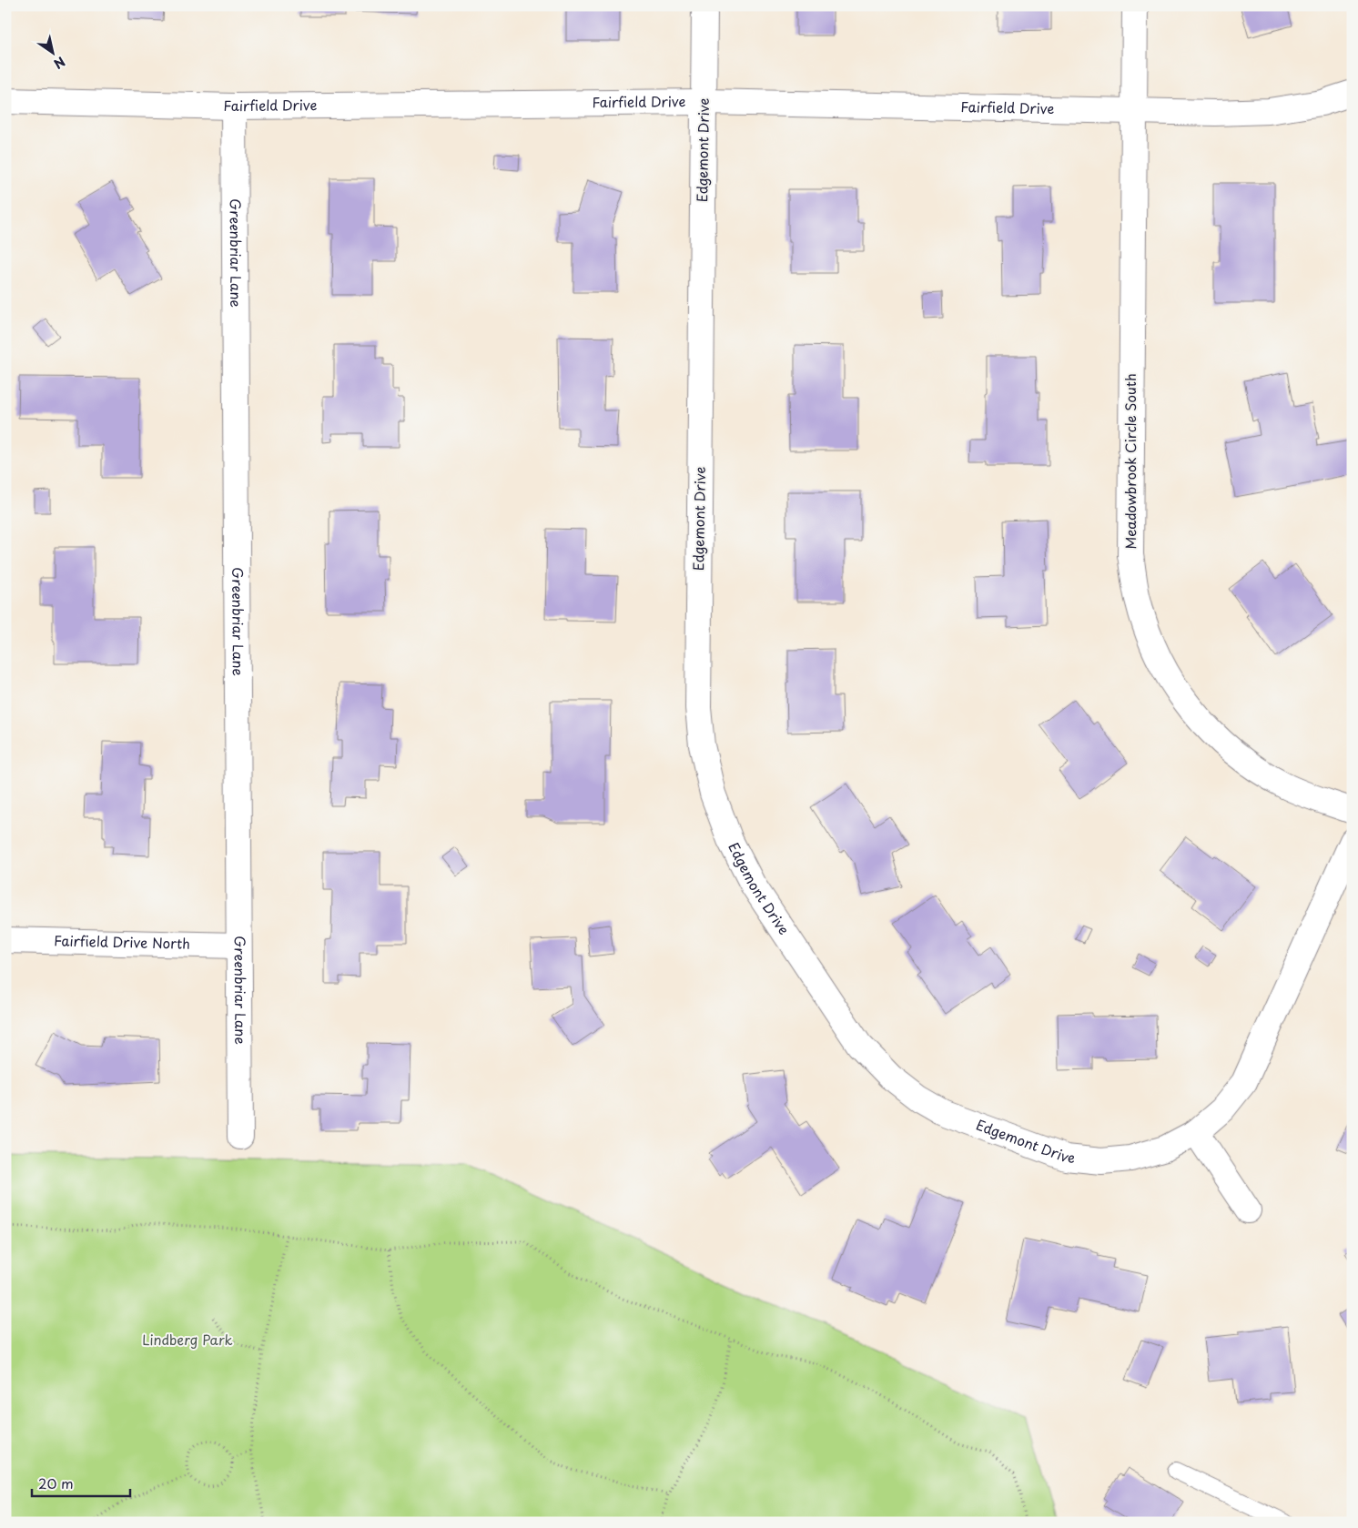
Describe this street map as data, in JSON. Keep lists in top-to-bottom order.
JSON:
{
  "streets": {
    "street": [
      "Fairfield Drive",
      "Edgemont Drive",
      "Greenbriar Lane",
      "Meadowbrook Circle South",
      "Fairfield Drive North"
    ]
  },
  "crossings": [
    ["Fairfield Drive", "Edgemont Drive"],
    ["Fairfield Drive", "Greenbriar Lane"],
    ["Fairfield Drive", "Meadowbrook Circle South"],
    ["Greenbriar Lane", "Fairfield Drive North"]
  ],
  "parks": ["Lindberg Park"],
  "scale_bar": "20 m",
  "north": "bottom right"
}
